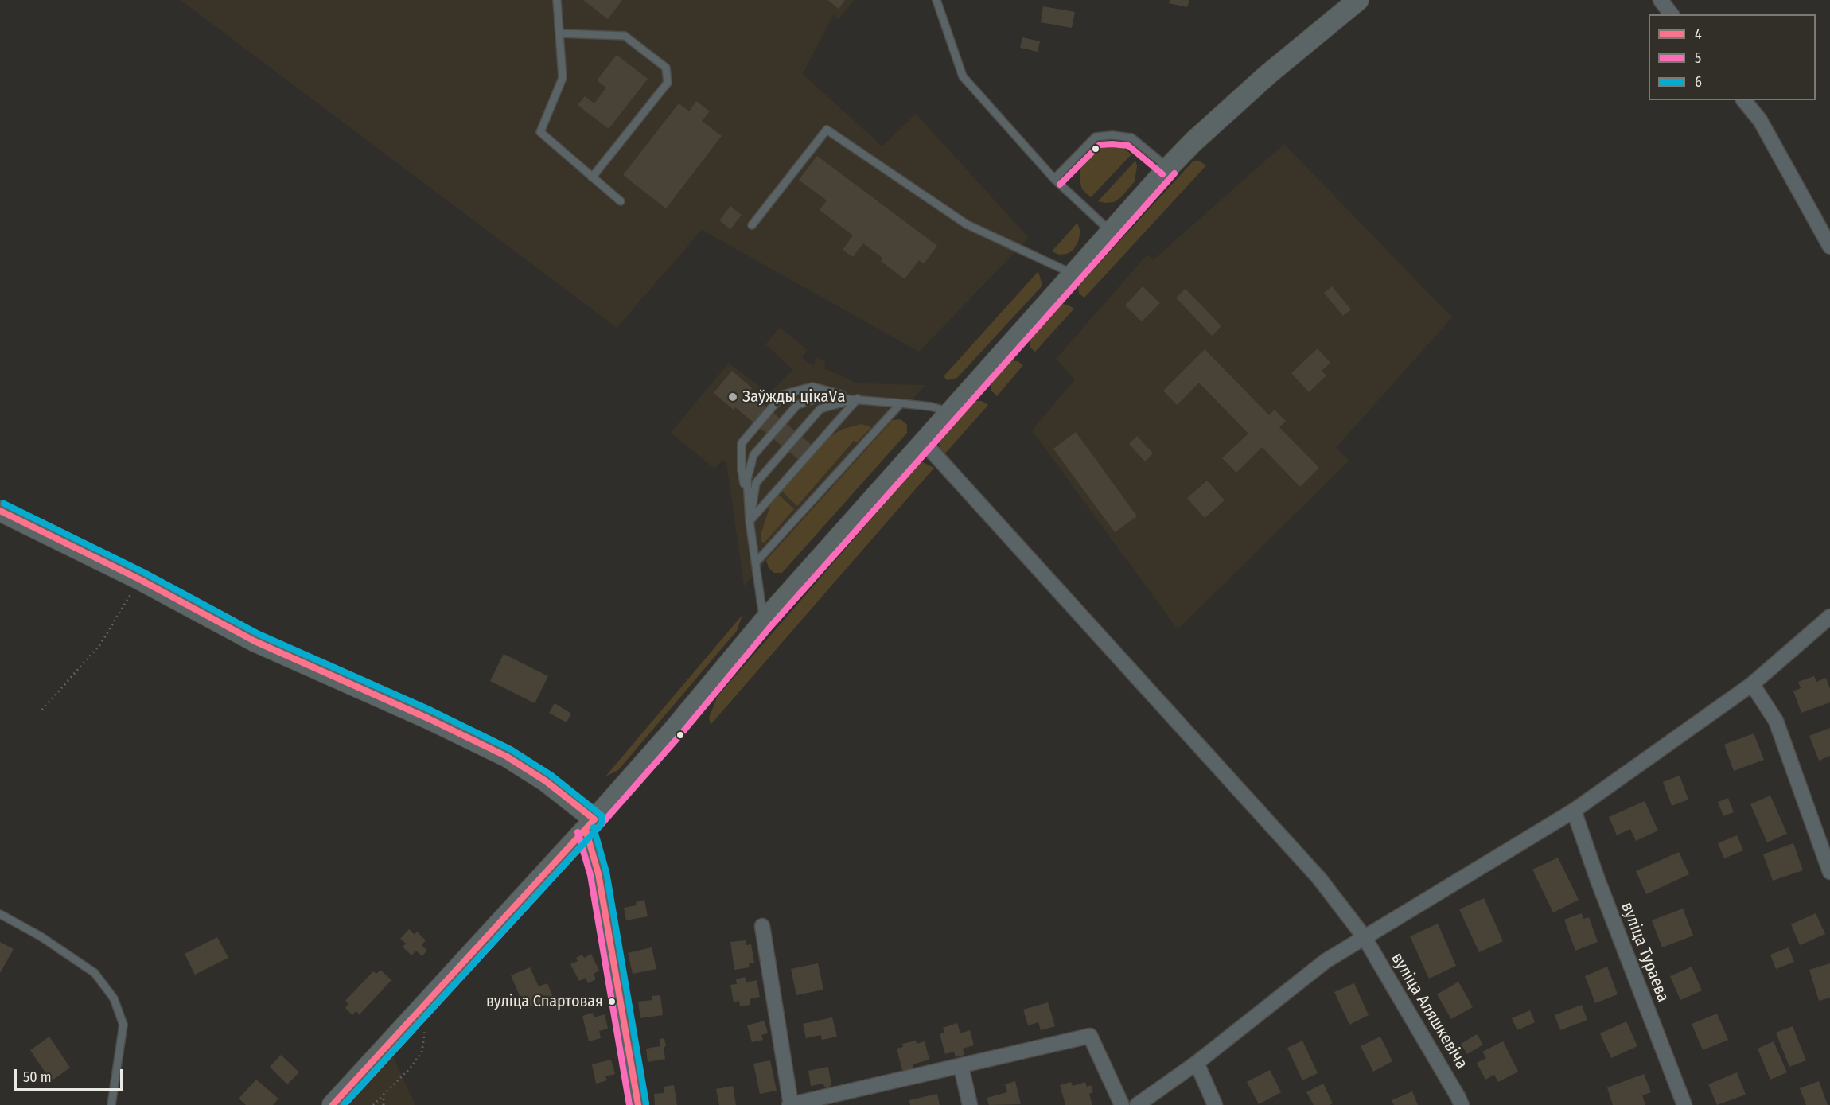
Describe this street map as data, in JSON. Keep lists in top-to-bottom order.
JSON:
{
  "streets": {
    "street": ["вуліца Тураева", "вуліца Аляшкевіча"]
  },
  "places": ["Заўжды цікаVа", "вуліца Спартовая"],
  "lines": ["transit line 5", "transit line 6", "transit line 4"],
  "legend": ["4", "5", "6"],
  "scale_bar": "50 m"
}
